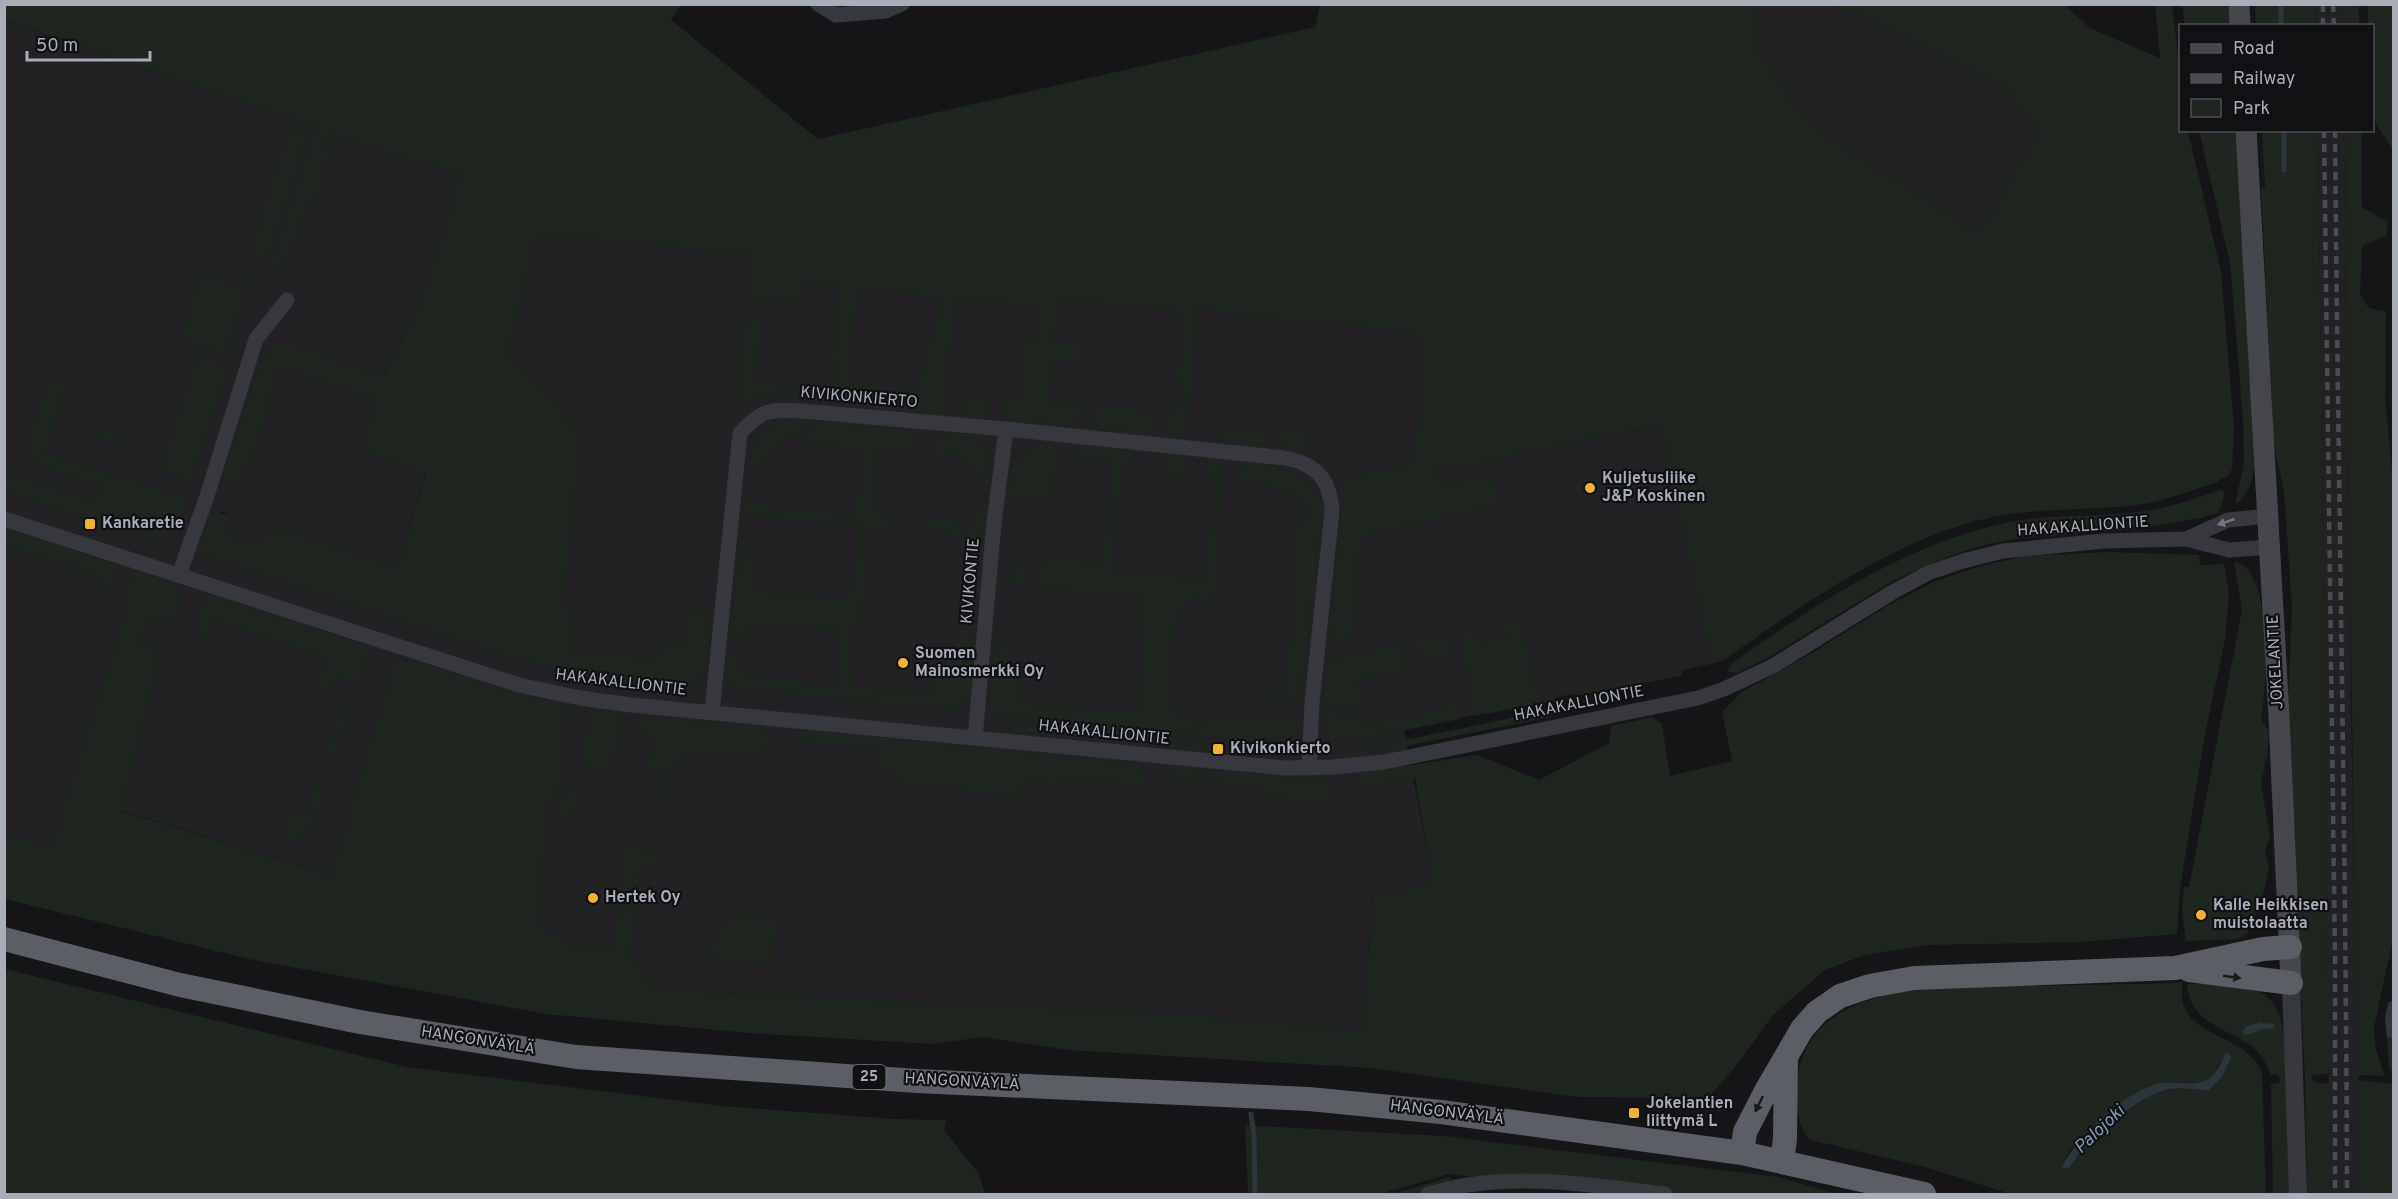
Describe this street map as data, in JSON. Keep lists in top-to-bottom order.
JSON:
{
  "streets": {
    "highway": ["HANGONVÄYLÄ", "25"],
    "main road": ["JOKELANTIE"],
    "street": ["KIVIKONKIERTO", "HAKAKALLIONTIE", "KIVIKONTIE"]
  },
  "crossings": [
    ["KIVIKONKIERTO", "HAKAKALLIONTIE"],
    ["KIVIKONKIERTO", "KIVIKONTIE"],
    ["HAKAKALLIONTIE", "KIVIKONTIE"],
    ["HAKAKALLIONTIE", "JOKELANTIE"]
  ],
  "water": ["Palojoki"],
  "places": {
    "other": [
      "Kuljetusliike J&P Koskinen",
      "Suomen Mainosmerkki Oy",
      "Hertek Oy",
      "Kalle Heikkisen muistolaatta"
    ],
    "transit": ["Kankaretie", "Kivikonkierto", "Jokelantien liittymä L"]
  },
  "legend": ["Road", "Railway", "Park"],
  "scale_bar": "50 m"
}
